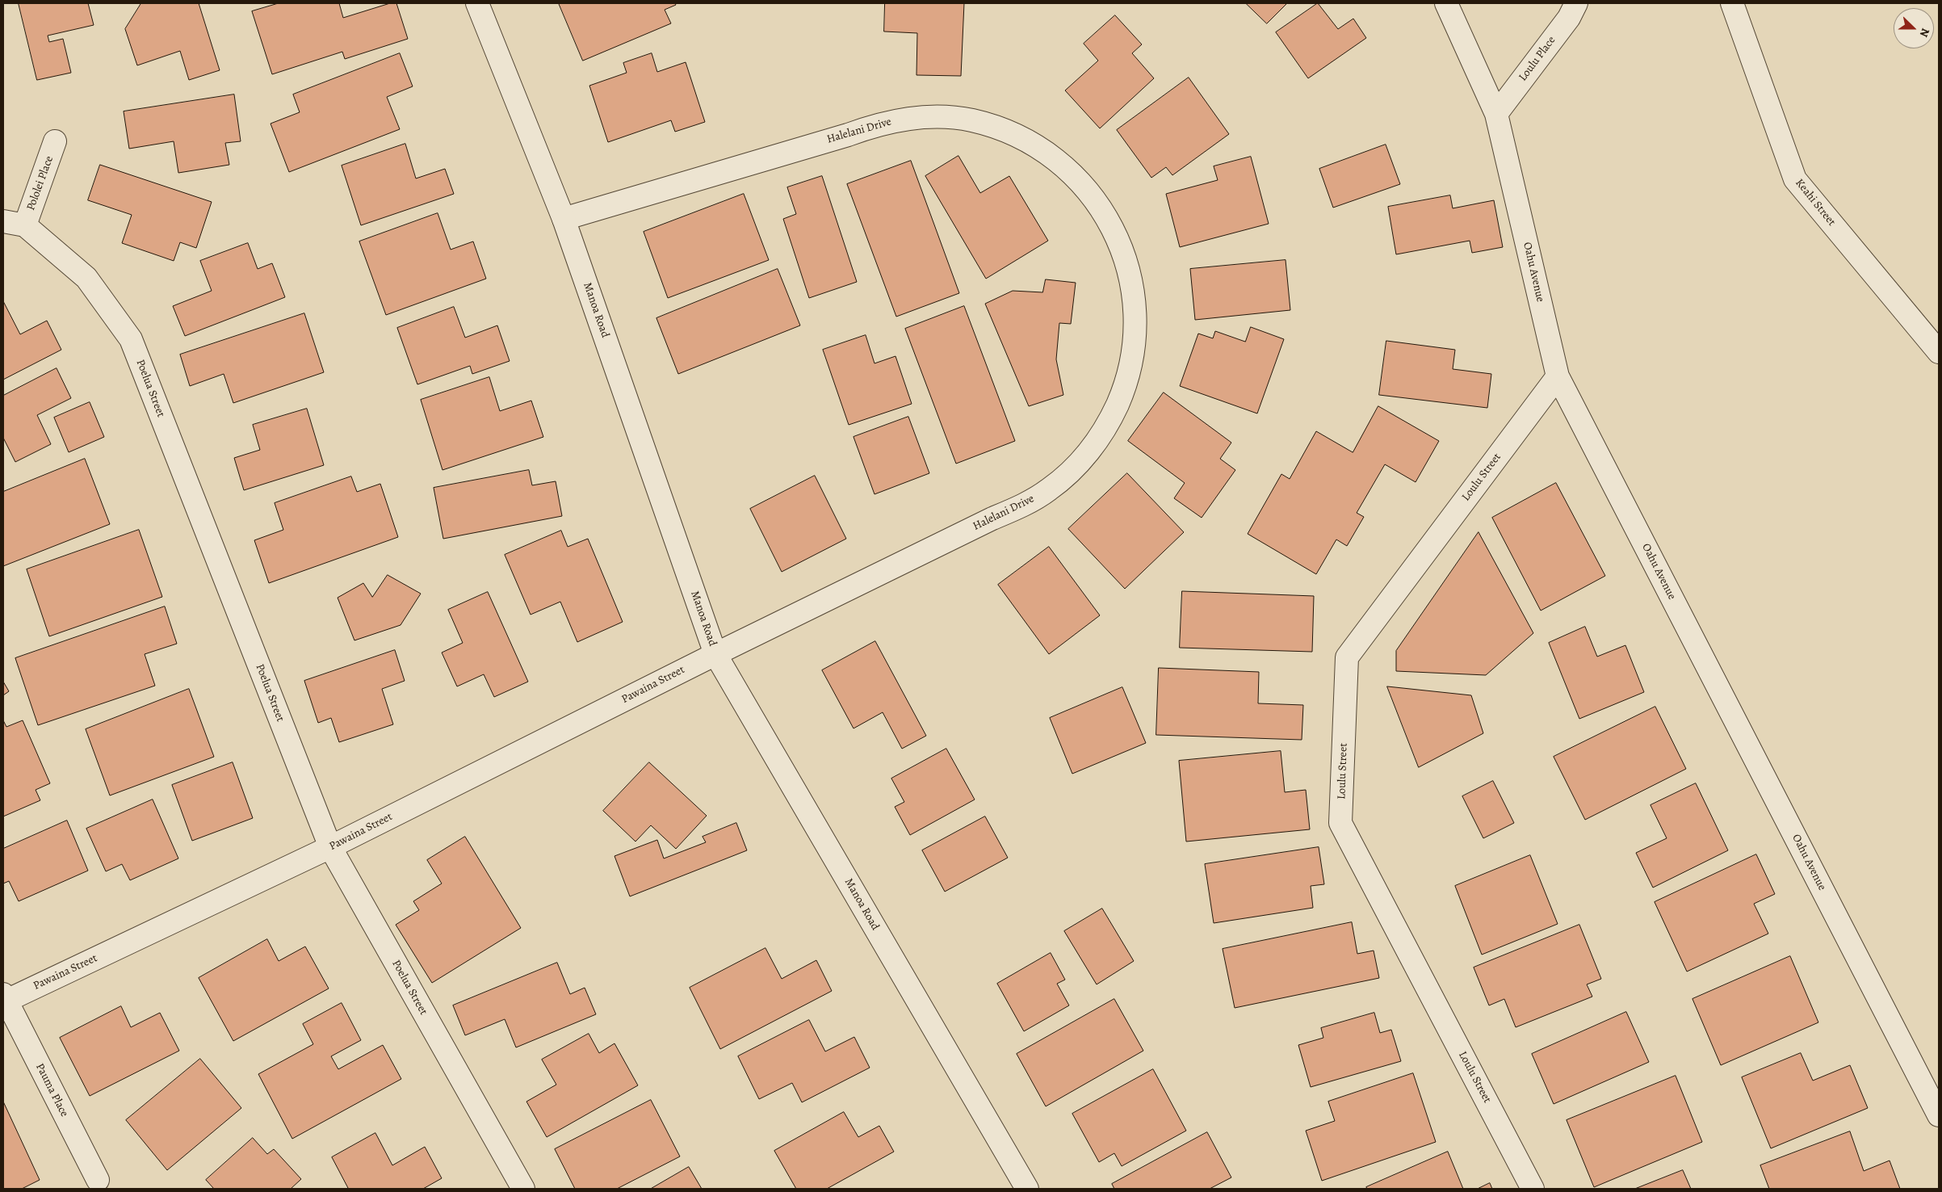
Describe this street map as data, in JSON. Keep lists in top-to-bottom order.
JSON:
{
  "streets": {
    "street": [
      "Loulu Place",
      "Halelani Drive",
      "Pololei Place",
      "Keahi Street",
      "Oahu Avenue",
      "Manoa Road",
      "Poelua Street",
      "Loulu Street",
      "Pawaina Street",
      "Pauma Place"
    ]
  },
  "crossings": [
    ["Loulu Place", "Oahu Avenue"],
    ["Halelani Drive", "Manoa Road"],
    ["Halelani Drive", "Pawaina Street"],
    ["Pololei Place", "Poelua Street"],
    ["Oahu Avenue", "Loulu Street"],
    ["Manoa Road", "Pawaina Street"],
    ["Poelua Street", "Pawaina Street"],
    ["Pawaina Street", "Pauma Place"]
  ],
  "north": "right"
}
